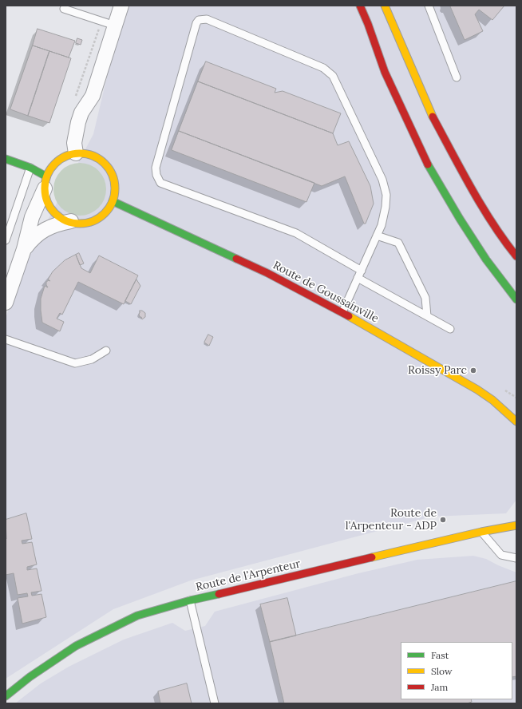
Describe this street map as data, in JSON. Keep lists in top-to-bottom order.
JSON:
{
  "streets": {
    "main road": ["Route de Goussainville", "Route de l'Arpenteur"]
  },
  "places": ["Roissy Parc", "Route de l'Arpenteur - ADP"],
  "legend": ["Fast", "Slow", "Jam"]
}
